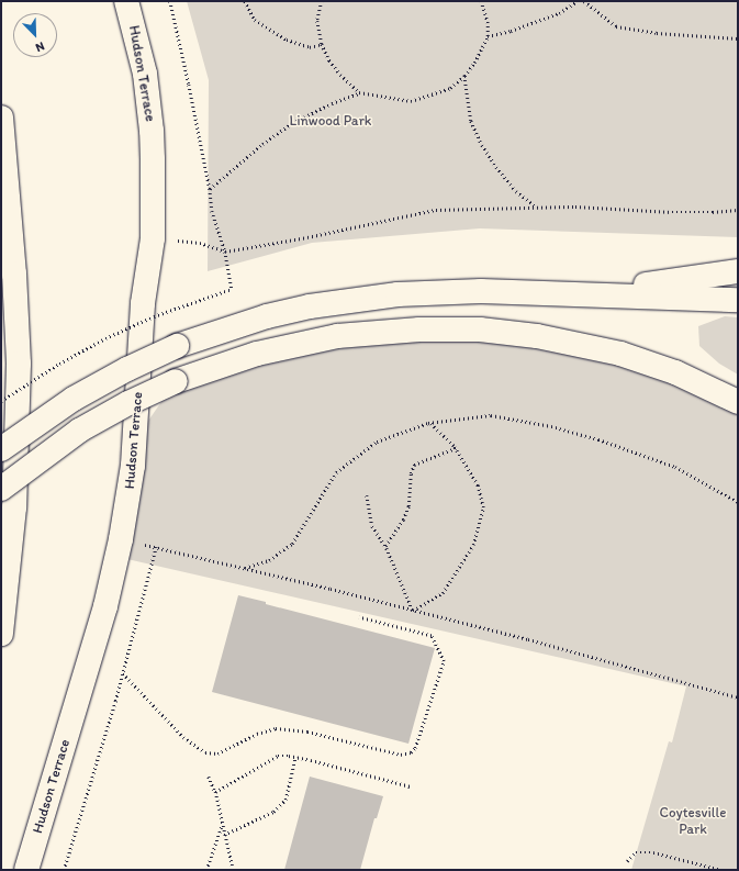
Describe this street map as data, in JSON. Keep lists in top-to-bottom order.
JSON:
{
  "streets": {
    "main road": ["Hudson Terrace"]
  },
  "parks": ["Linwood Park", "Coytesville Park"],
  "north": "bottom right"
}
